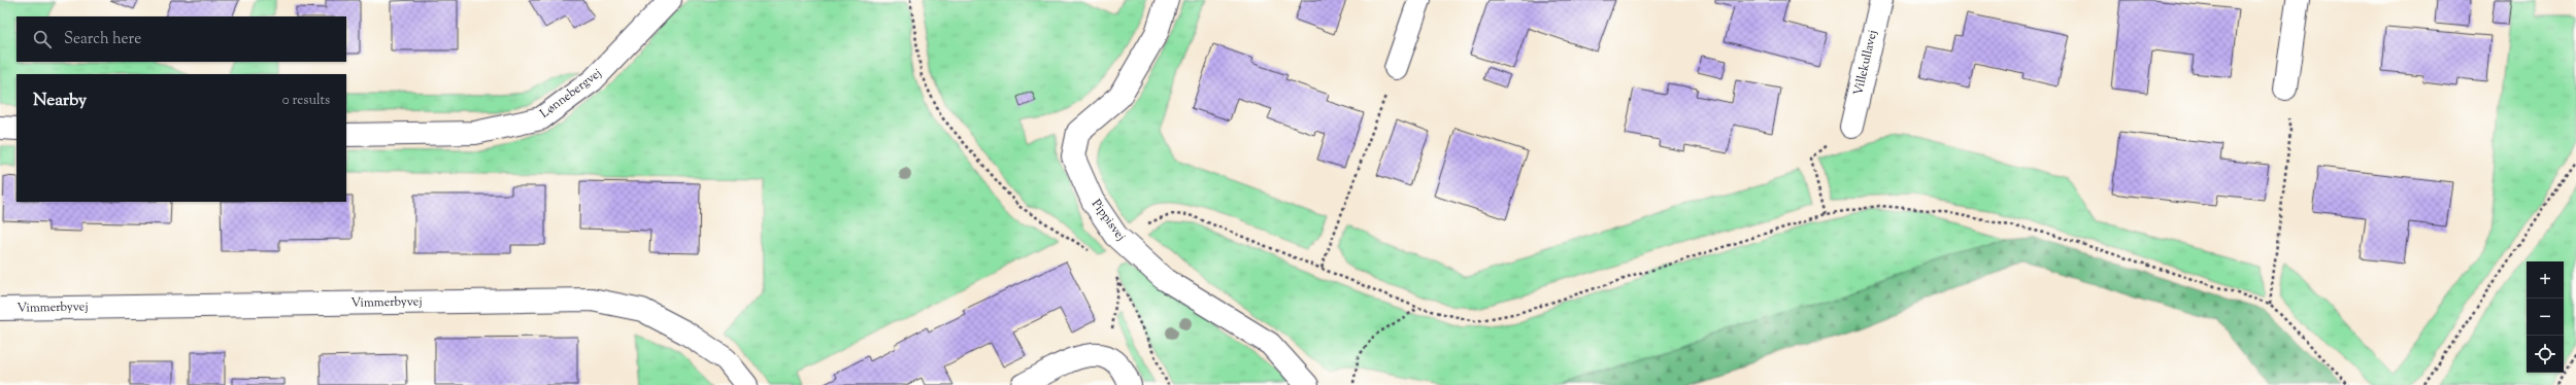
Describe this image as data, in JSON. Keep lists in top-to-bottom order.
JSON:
{
  "streets": {
    "street": [
      "Villekullavej",
      "Lønnebergvej",
      "Pippisvej",
      "Vimmerbyvej"
    ]
  },
  "page": {
    "search": "Search here",
    "heading": ["Nearby", "0 results"],
    "map_buttons": ["+", "−"]
  }
}
